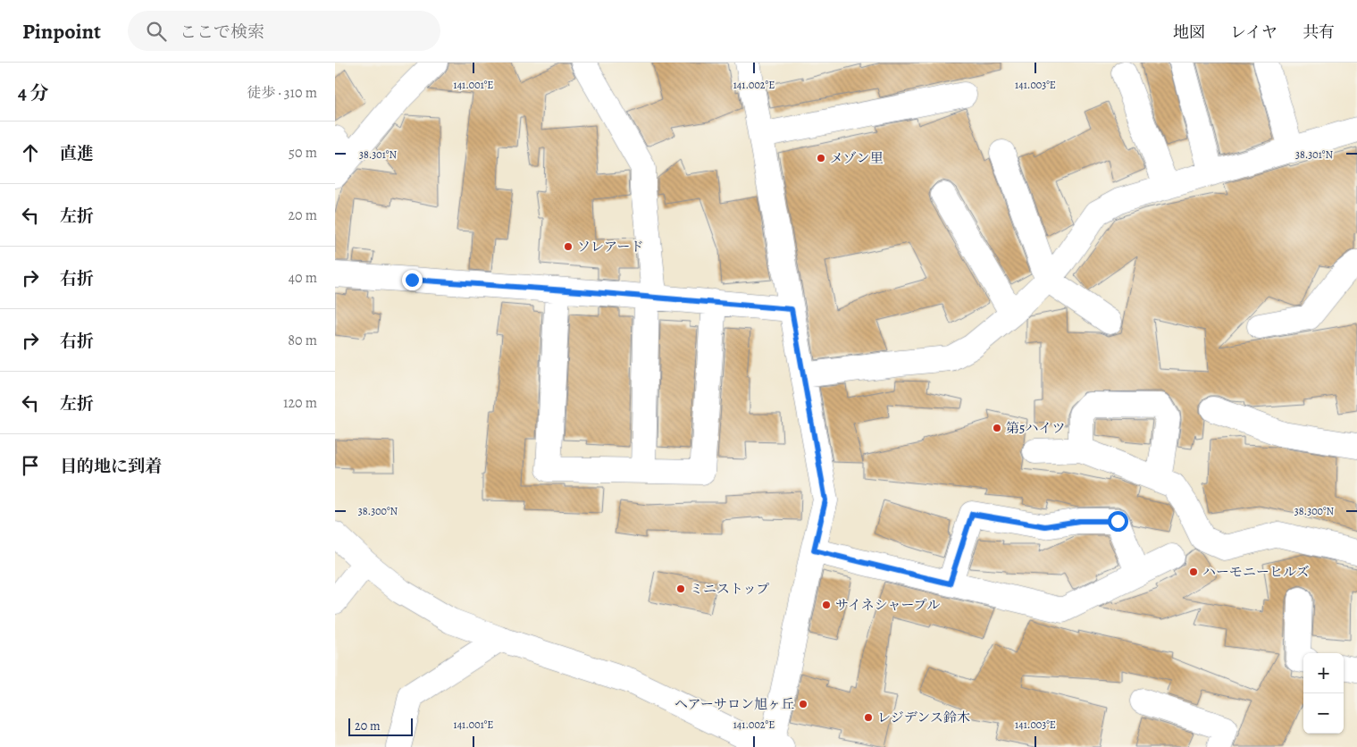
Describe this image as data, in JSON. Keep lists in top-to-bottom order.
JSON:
{
  "places": [
    "メゾン里",
    "ソレアード",
    "第5ハイツ",
    "ハーモニーヒルズ",
    "ミニストップ",
    "サイネシャープル",
    "ヘアーサロン旭ヶ丘",
    "レジデンス鈴木"
  ],
  "scale_bar": "20 m",
  "page": {
    "header": "Pinpoint",
    "search": "ここで検索",
    "nav": ["地図", "レイヤ", "共有"],
    "heading": ["4 分", "徒歩 · 310 m"],
    "list": [
      ["直進", "50 m"],
      ["左折", "20 m"],
      ["右折", "40 m"],
      ["右折", "80 m"],
      ["左折", "120 m"],
      "目的地に到着"
    ],
    "map_buttons": ["+", "−"],
    "scale": "20 m"
  },
  "coordinates": [
    "141.001°E",
    "141.002°E",
    "141.003°E",
    "38.301°N",
    "38.300°N"
  ]
}
